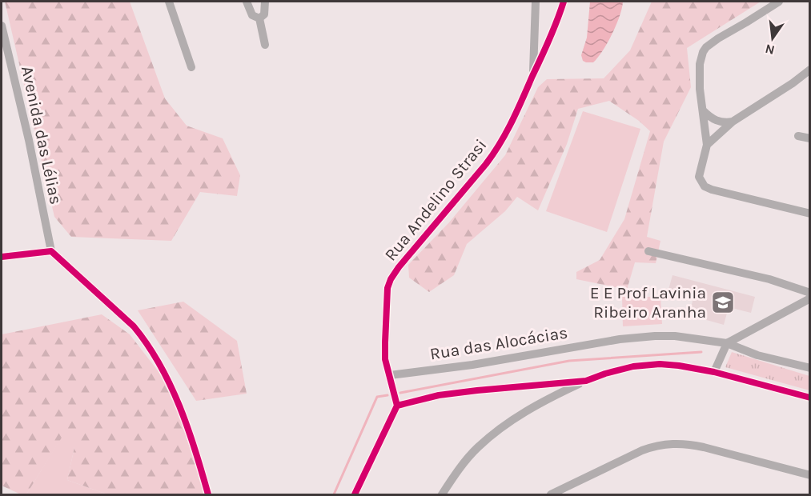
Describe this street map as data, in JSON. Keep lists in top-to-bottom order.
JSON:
{
  "streets": {
    "street": ["Avenida das Lélias", "Rua Andelino Strasi", "Rua das Alocácias"]
  },
  "crossings": [
    ["Rua Andelino Strasi", "Rua das Alocácias"]
  ],
  "places": {
    "school or university": ["E E Prof Lavinia Ribeiro Aranha"]
  },
  "north": "bottom"
}
